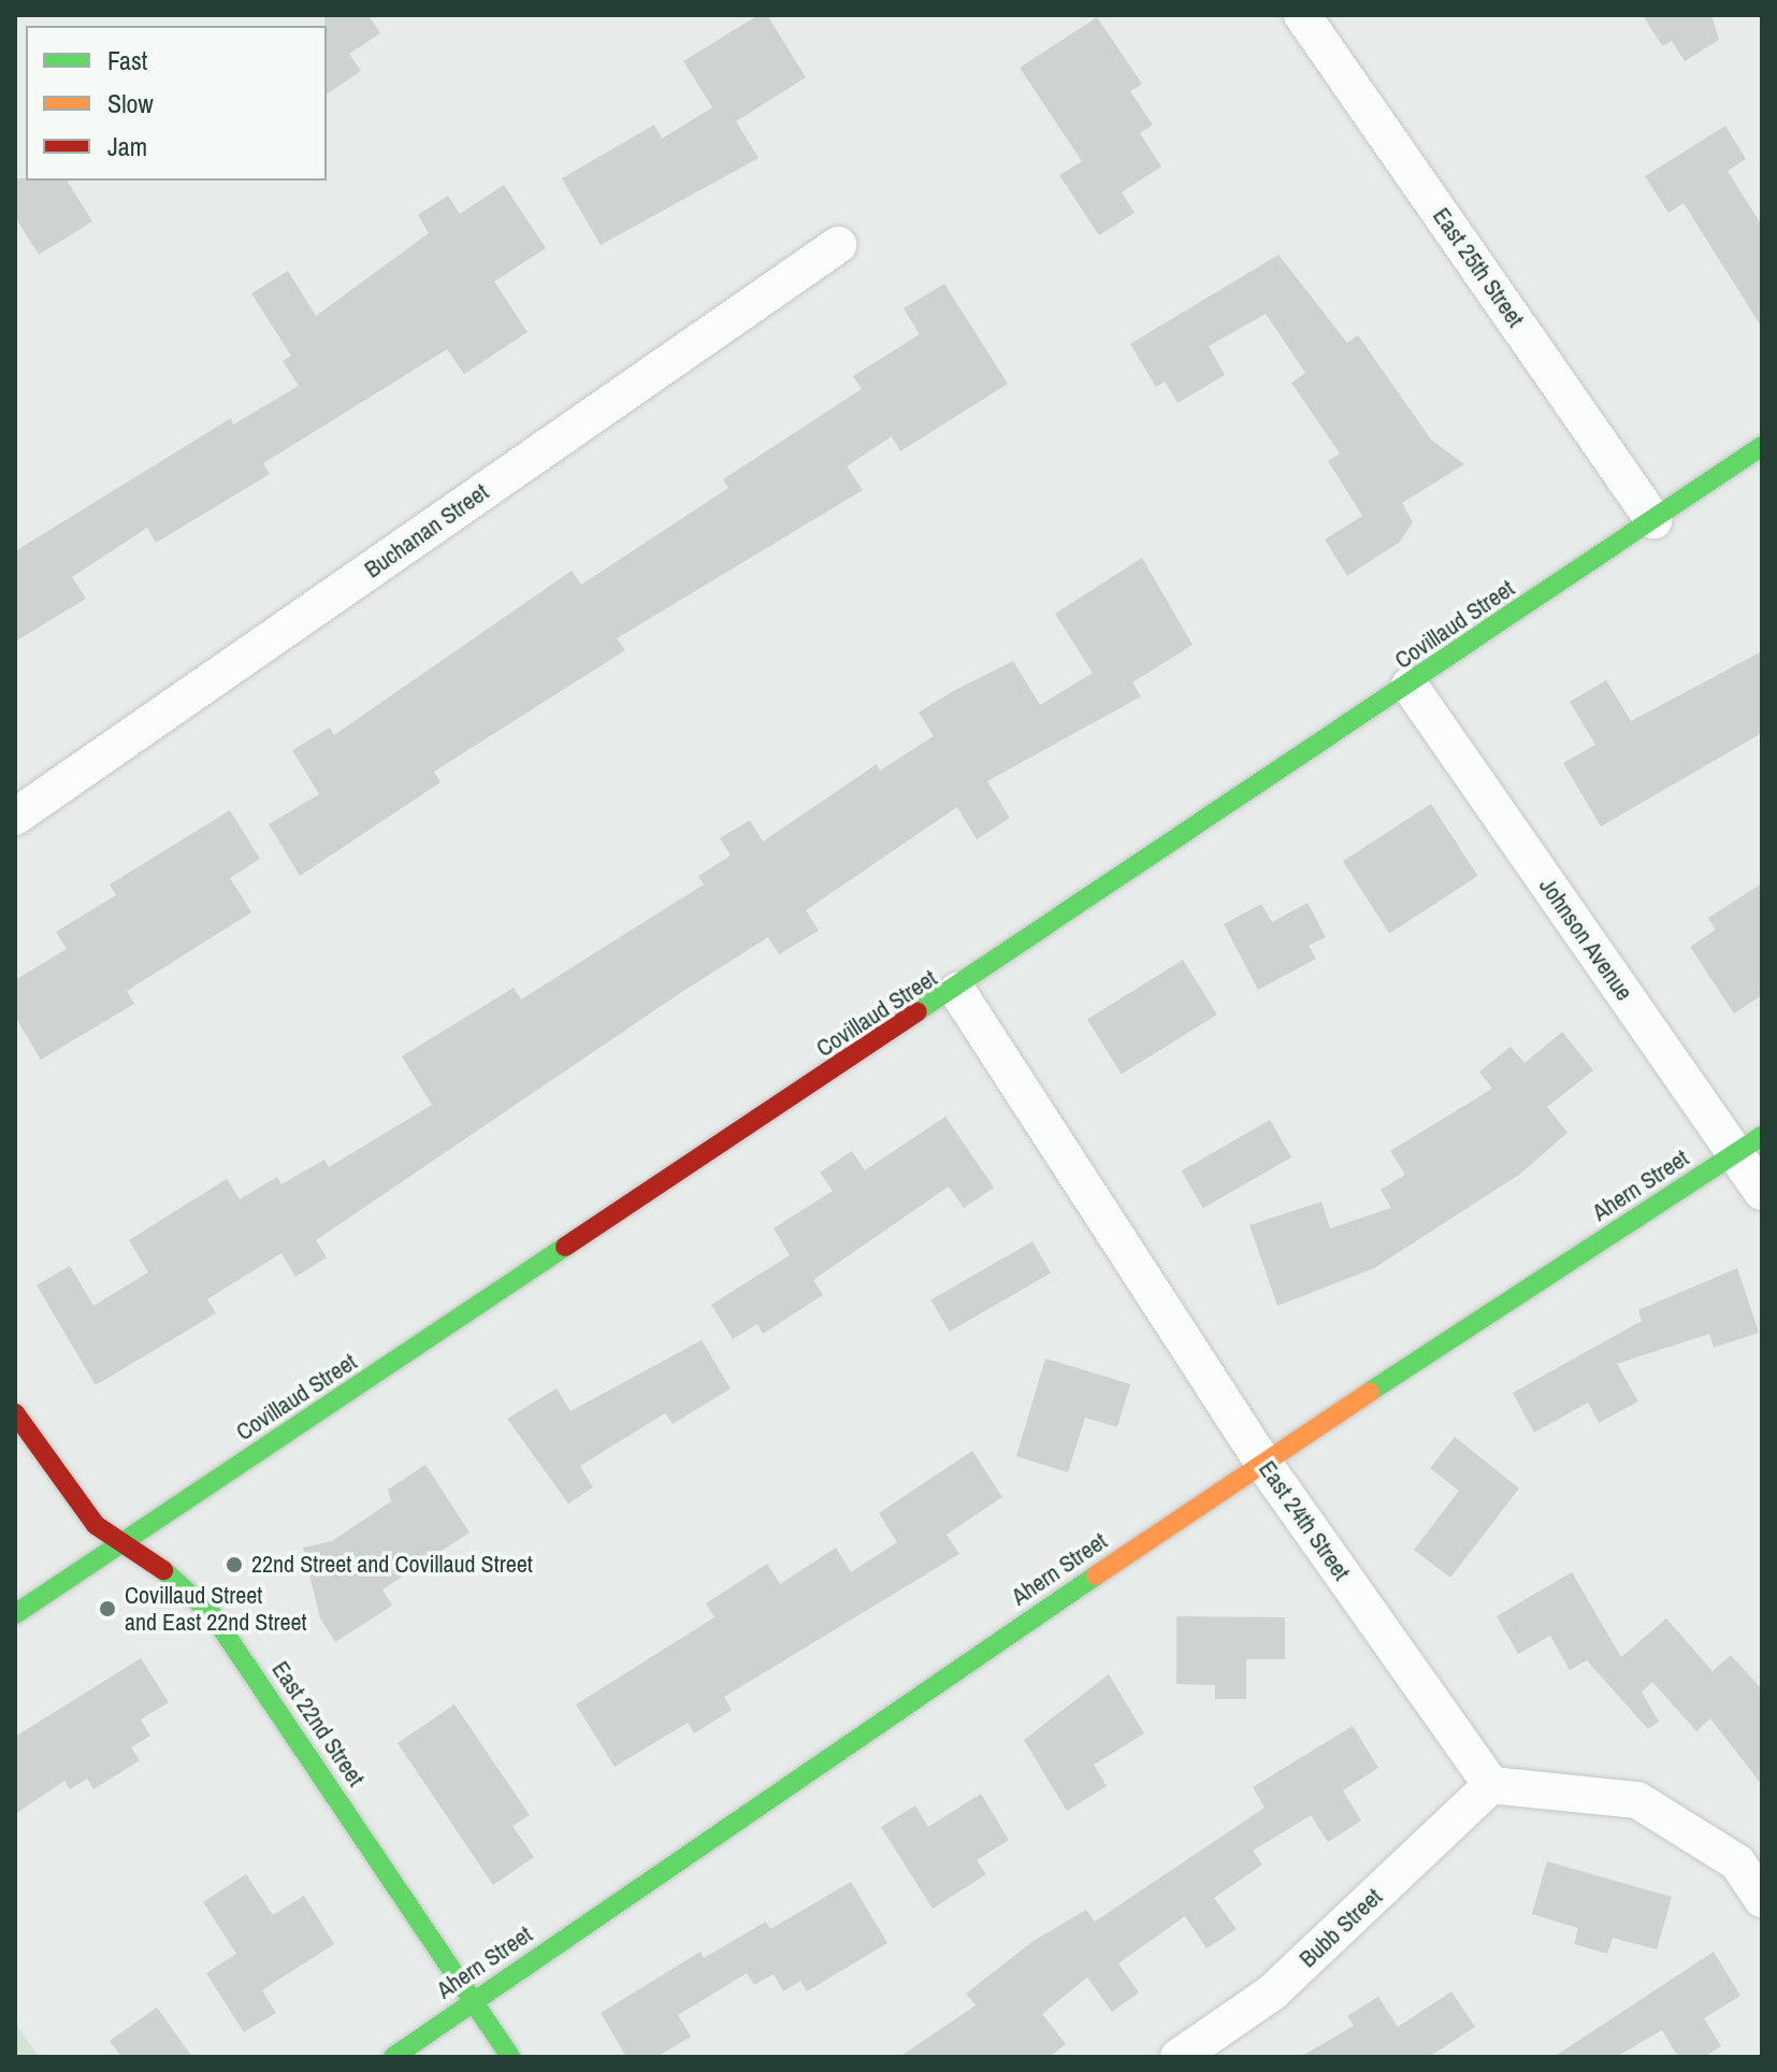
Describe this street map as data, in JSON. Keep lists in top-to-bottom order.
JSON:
{
  "streets": {
    "street": [
      "East 25th Street",
      "Buchanan Street",
      "Covillaud Street",
      "Johnson Avenue",
      "Ahern Street",
      "East 24th Street",
      "East 22nd Street",
      "Bubb Street"
    ]
  },
  "crossings": [
    ["East 25th Street", "Covillaud Street"],
    ["Covillaud Street", "Johnson Avenue"],
    ["Covillaud Street", "East 24th Street"],
    ["Covillaud Street", "East 22nd Street"],
    ["Johnson Avenue", "Ahern Street"],
    ["Ahern Street", "East 24th Street"],
    ["Ahern Street", "East 22nd Street"],
    ["East 24th Street", "Bubb Street"]
  ],
  "places": ["22nd Street and Covillaud Street", "Covillaud Street and East 22nd Street"],
  "legend": ["Fast", "Slow", "Jam"]
}
